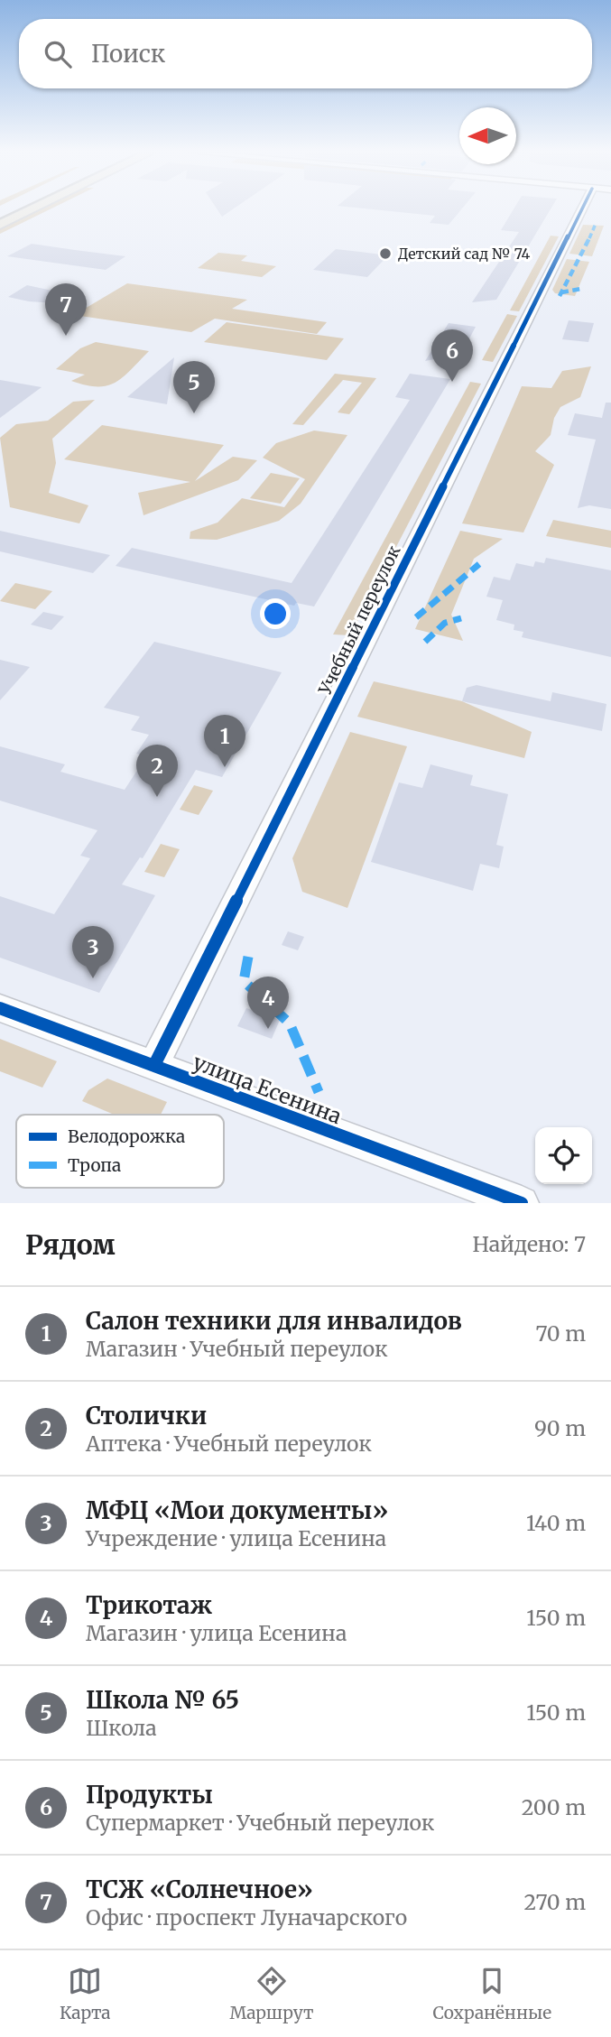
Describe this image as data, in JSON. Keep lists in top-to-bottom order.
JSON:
{
  "streets": {
    "street": ["Учебный переулок", "улица Есенина"]
  },
  "crossings": [
    ["Учебный переулок", "улица Есенина"]
  ],
  "places": ["Детский сад № 74"],
  "legend": ["Велодорожка", "Тропа"],
  "north": "left",
  "page": {
    "search": "Поиск",
    "pins": [
      "7",
      "6",
      "5",
      "1",
      "2",
      "3",
      "4"
    ],
    "heading": ["Рядом", "Найдено: 7"],
    "list": [
      {
        "mark": "1",
        "name": "Салон техники для инвалидов",
        "note": "Магазин · Учебный переулок",
        "value": "70 m"
      },
      {
        "mark": "2",
        "name": "Столички",
        "note": "Аптека · Учебный переулок",
        "value": "90 m"
      },
      {
        "mark": "3",
        "name": "МФЦ «Мои документы»",
        "note": "Учреждение · улица Есенина",
        "value": "140 m"
      },
      {
        "mark": "4",
        "name": "Трикотаж",
        "note": "Магазин · улица Есенина",
        "value": "150 m"
      },
      {
        "mark": "5",
        "name": "Школа № 65",
        "note": "Школа",
        "value": "150 m"
      },
      {
        "mark": "6",
        "name": "Продукты",
        "note": "Супермаркет · Учебный переулок",
        "value": "200 m"
      },
      {
        "mark": "7",
        "name": "ТСЖ «Солнечное»",
        "note": "Офис · проспект Луначарского",
        "value": "270 m"
      }
    ],
    "nav": ["Карта", "Маршрут", "Сохранённые"]
  }
}
